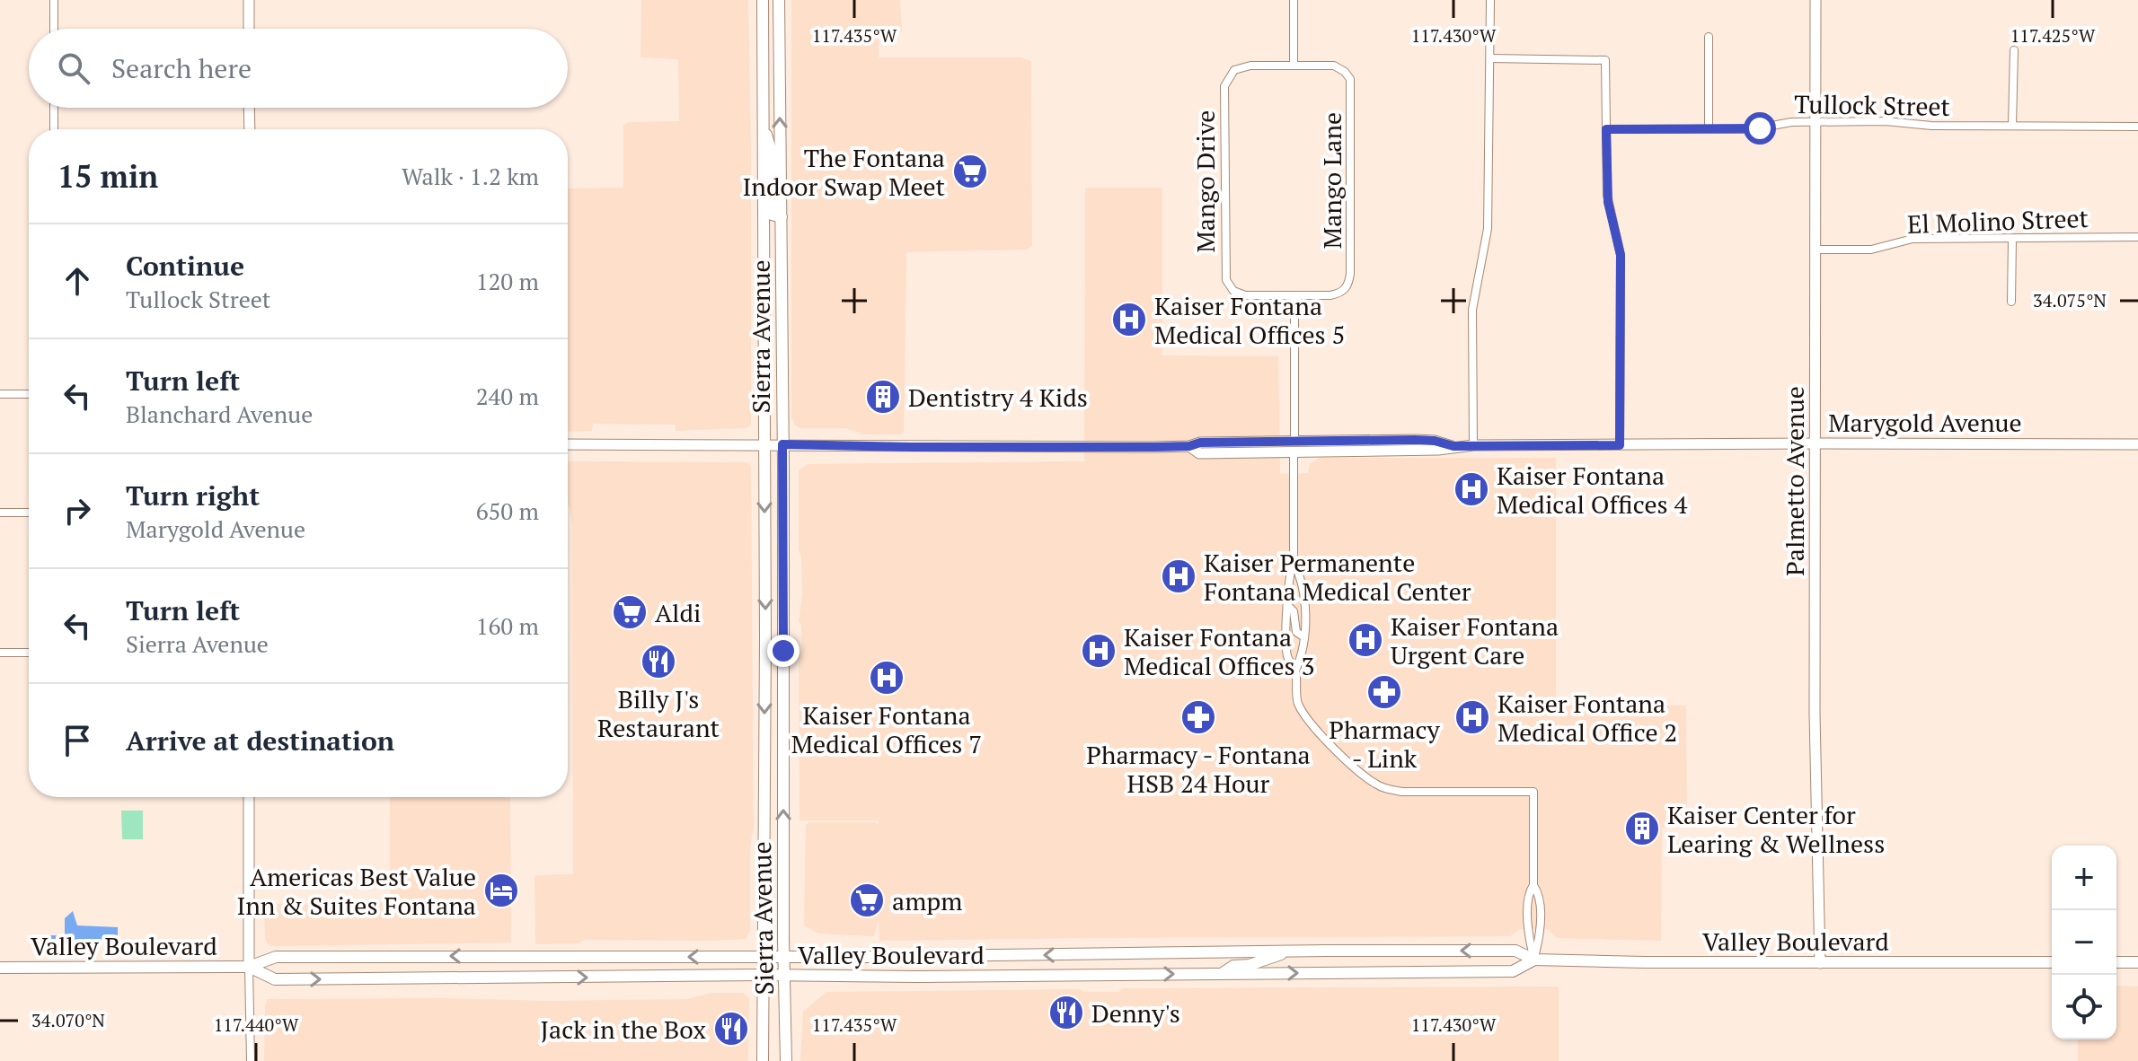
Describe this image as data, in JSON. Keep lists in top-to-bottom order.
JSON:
{
  "streets": {
    "main road": ["Sierra Avenue", "Valley Boulevard"],
    "street": [
      "Tullock Street",
      "Mango Lane",
      "Mango Drive",
      "El Molino Street",
      "Marygold Avenue",
      "Palmetto Avenue"
    ]
  },
  "crossings": [
    ["Tullock Street", "Palmetto Avenue"],
    ["Mango Lane", "Mango Drive"],
    ["El Molino Street", "Palmetto Avenue"],
    ["Sierra Avenue", "Marygold Avenue"],
    ["Sierra Avenue", "Valley Boulevard"],
    ["Marygold Avenue", "Palmetto Avenue"],
    ["Palmetto Avenue", "Valley Boulevard"]
  ],
  "places": {
    "supermarket": ["The Fontana Indoor Swap Meet", "Aldi", "ampm"],
    "hospital": [
      "Kaiser Fontana Medical Offices 5",
      "Kaiser Fontana Medical Offices 4",
      "Kaiser Permanente Fontana Medical Center",
      "Kaiser Fontana Urgent Care",
      "Kaiser Fontana Medical Offices 3",
      "Kaiser Fontana Medical Offices 7",
      "Kaiser Fontana Medical Office 2"
    ],
    "building": ["Dentistry 4 Kids", "Kaiser Center for Learing & Wellness"],
    "restaurant": ["Billy J's Restaurant", "Denny's", "Jack in the Box"],
    "pharmacy": ["Pharmacy - Link", "Pharmacy - Fontana HSB 24 Hour"],
    "hotel": ["Americas Best Value Inn & Suites Fontana"]
  },
  "page": {
    "search": "Search here",
    "heading": ["15 min", "Walk · 1.2 km"],
    "list": [
      ["Continue", "Tullock Street", "120 m"],
      ["Turn left", "Blanchard Avenue", "240 m"],
      ["Turn right", "Marygold Avenue", "650 m"],
      ["Turn left", "Sierra Avenue", "160 m"],
      "Arrive at destination"
    ],
    "map_buttons": ["+", "−"]
  },
  "coordinates": [
    "117.435°W",
    "117.430°W",
    "117.425°W",
    "34.075°N",
    "34.070°N",
    "117.440°W"
  ]
}
